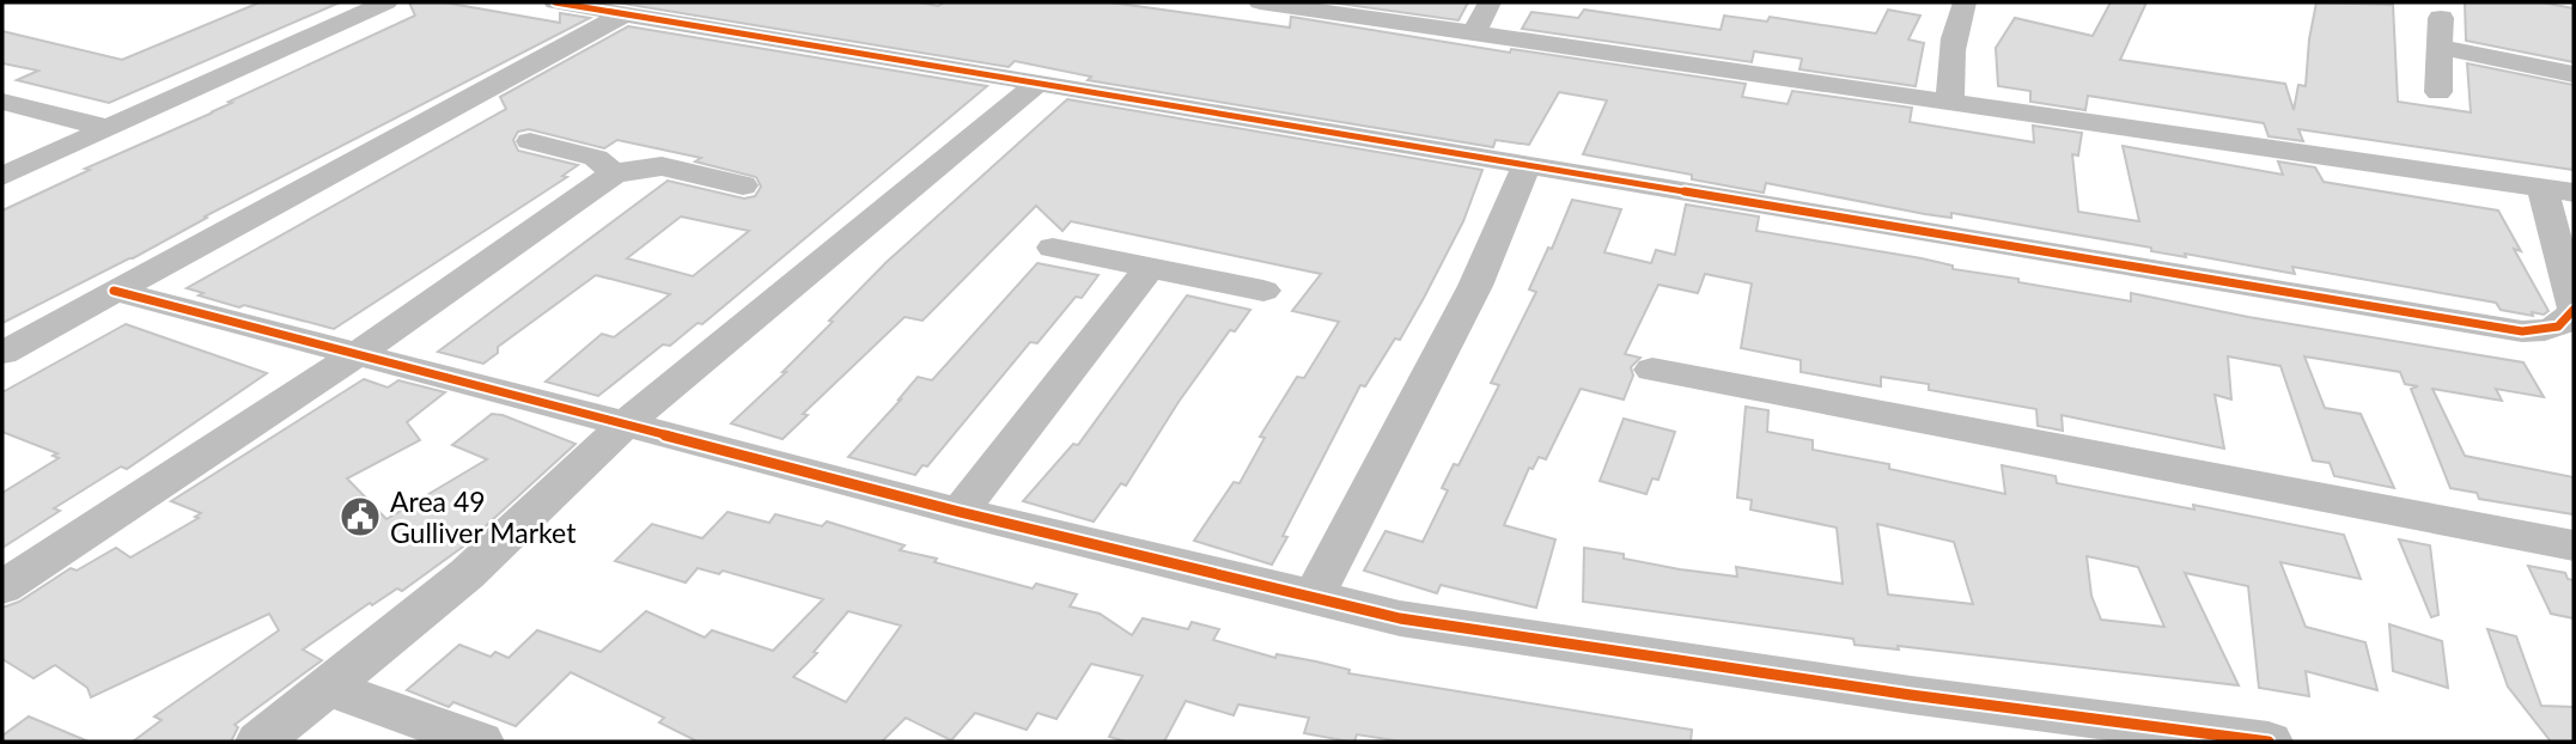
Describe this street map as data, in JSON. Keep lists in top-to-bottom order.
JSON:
{
  "places": {
    "public building": ["Area 49 Gulliver Market"]
  }
}
